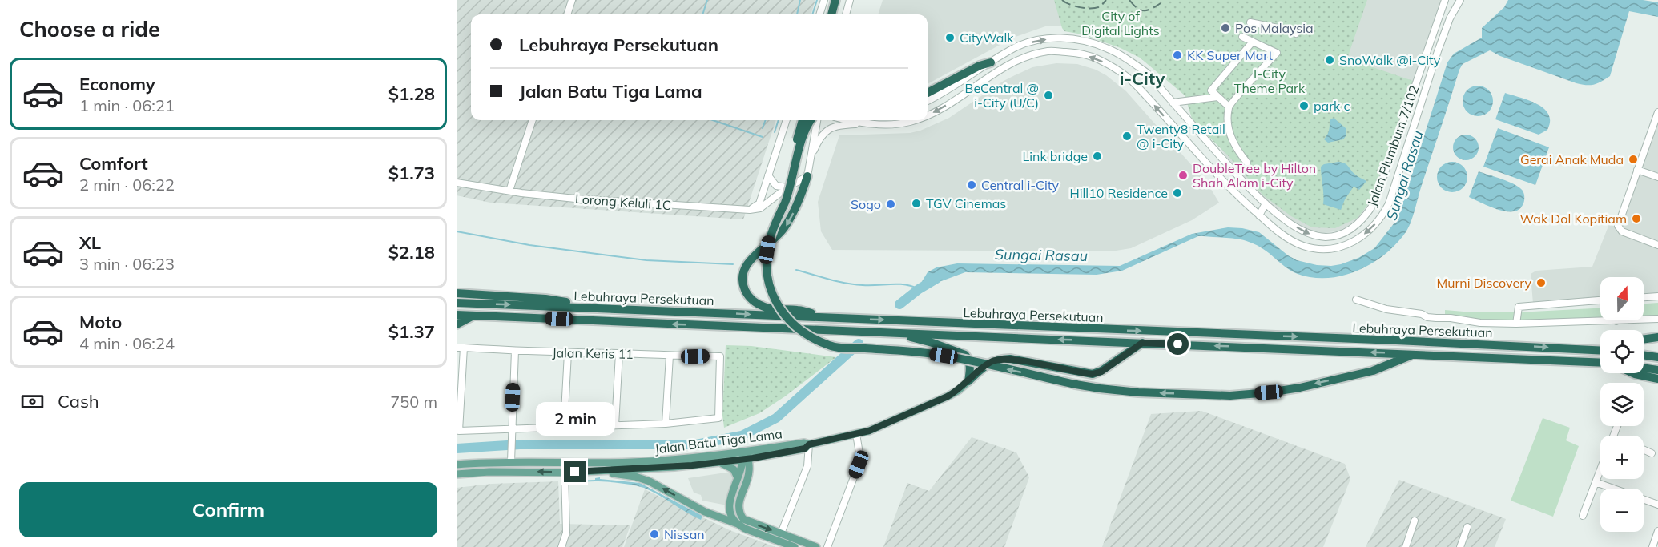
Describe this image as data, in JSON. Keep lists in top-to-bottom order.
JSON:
{
  "streets": {
    "highway": ["Lebuhraya Persekutuan"],
    "main road": ["Jalan Batu Tiga Lama"],
    "street": ["Jalan Plumbum 7/102", "Lorong Keluli 1C", "Jalan Keris 11"]
  },
  "districts": ["i-City"],
  "water": ["Sungai Rasau"],
  "parks": ["City of Digital Lights", "I-City Theme Park"],
  "places": [
    "Pos Malaysia",
    "CityWalk",
    "KK Super Mart",
    "SnoWalk @i-City",
    "BeCentral @ i-City (U/C)",
    "park c",
    "Twenty8 Retail @ i-City",
    "Link bridge",
    "Gerai Anak Muda",
    "DoubleTree by Hilton Shah Alam i-City",
    "Central i-City",
    "Hill10 Residence",
    "TGV Cinemas",
    "Sogo",
    "Wak Dol Kopitiam",
    "Murni Discovery",
    "Nissan"
  ],
  "north": "top",
  "page": {
    "heading": "Choose a ride",
    "banner": ["Lebuhraya Persekutuan", "Jalan Batu Tiga Lama"],
    "list": [
      {
        "name": "Economy",
        "note": "1 min · 06:21",
        "value": "$1.28"
      },
      {
        "name": "Comfort",
        "note": "2 min · 06:22",
        "value": "$1.73"
      },
      {
        "name": "XL",
        "note": "3 min · 06:23",
        "value": "$2.18"
      },
      {
        "name": "Moto",
        "note": "4 min · 06:24",
        "value": "$1.37"
      }
    ],
    "map_buttons": ["+", "−"],
    "pay": ["Cash", "750 m"],
    "bubble": "2 min",
    "buttons": "Confirm"
  }
}
